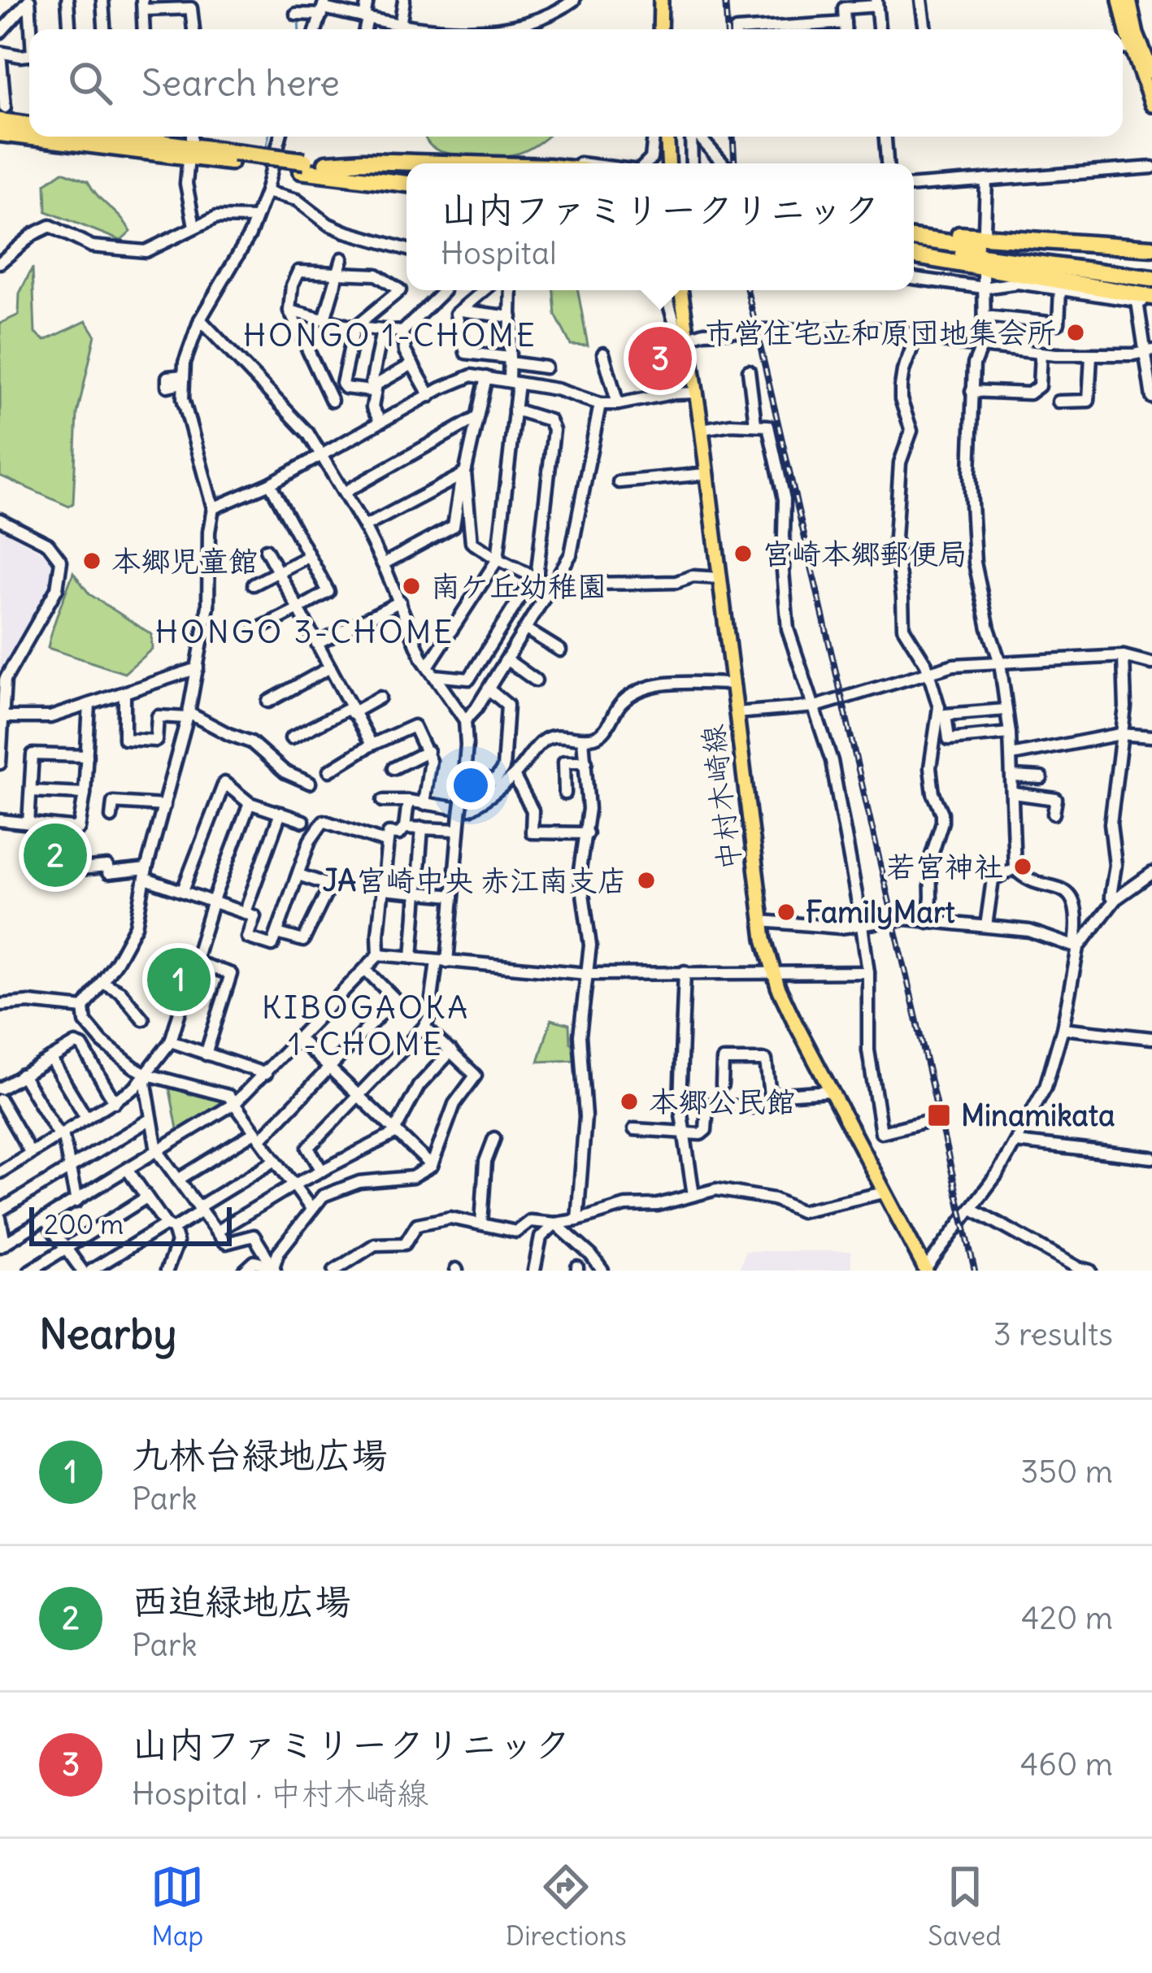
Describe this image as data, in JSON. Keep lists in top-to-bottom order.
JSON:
{
  "streets": {
    "main road": ["中村木崎線"]
  },
  "districts": ["HONGO 1-CHOME", "HONGO 3-CHOME", "KIBOGAOKA 1-CHOME"],
  "places": {
    "other": [
      "市営住宅立和原団地集会所",
      "宮崎本郷郵便局",
      "本郷児童館",
      "南ケ丘幼稚園",
      "若宮神社",
      "JA宮崎中央 赤江南支店",
      "FamilyMart",
      "本郷公民館"
    ],
    "transit": ["Minamikata"]
  },
  "scale_bar": "200 m",
  "page": {
    "search": "Search here",
    "popup": ["山内ファミリークリニック", "Hospital"],
    "pins": ["3", "2", "1"],
    "scale": "200 m",
    "heading": ["Nearby", "3 results"],
    "list": [
      {
        "mark": "1",
        "name": "九林台緑地広場",
        "note": "Park",
        "value": "350 m"
      },
      {
        "mark": "2",
        "name": "西迫緑地広場",
        "note": "Park",
        "value": "420 m"
      },
      {
        "mark": "3",
        "name": "山内ファミリークリニック",
        "note": "Hospital · 中村木崎線",
        "value": "460 m"
      }
    ],
    "nav": ["Map", "Directions", "Saved"]
  }
}
